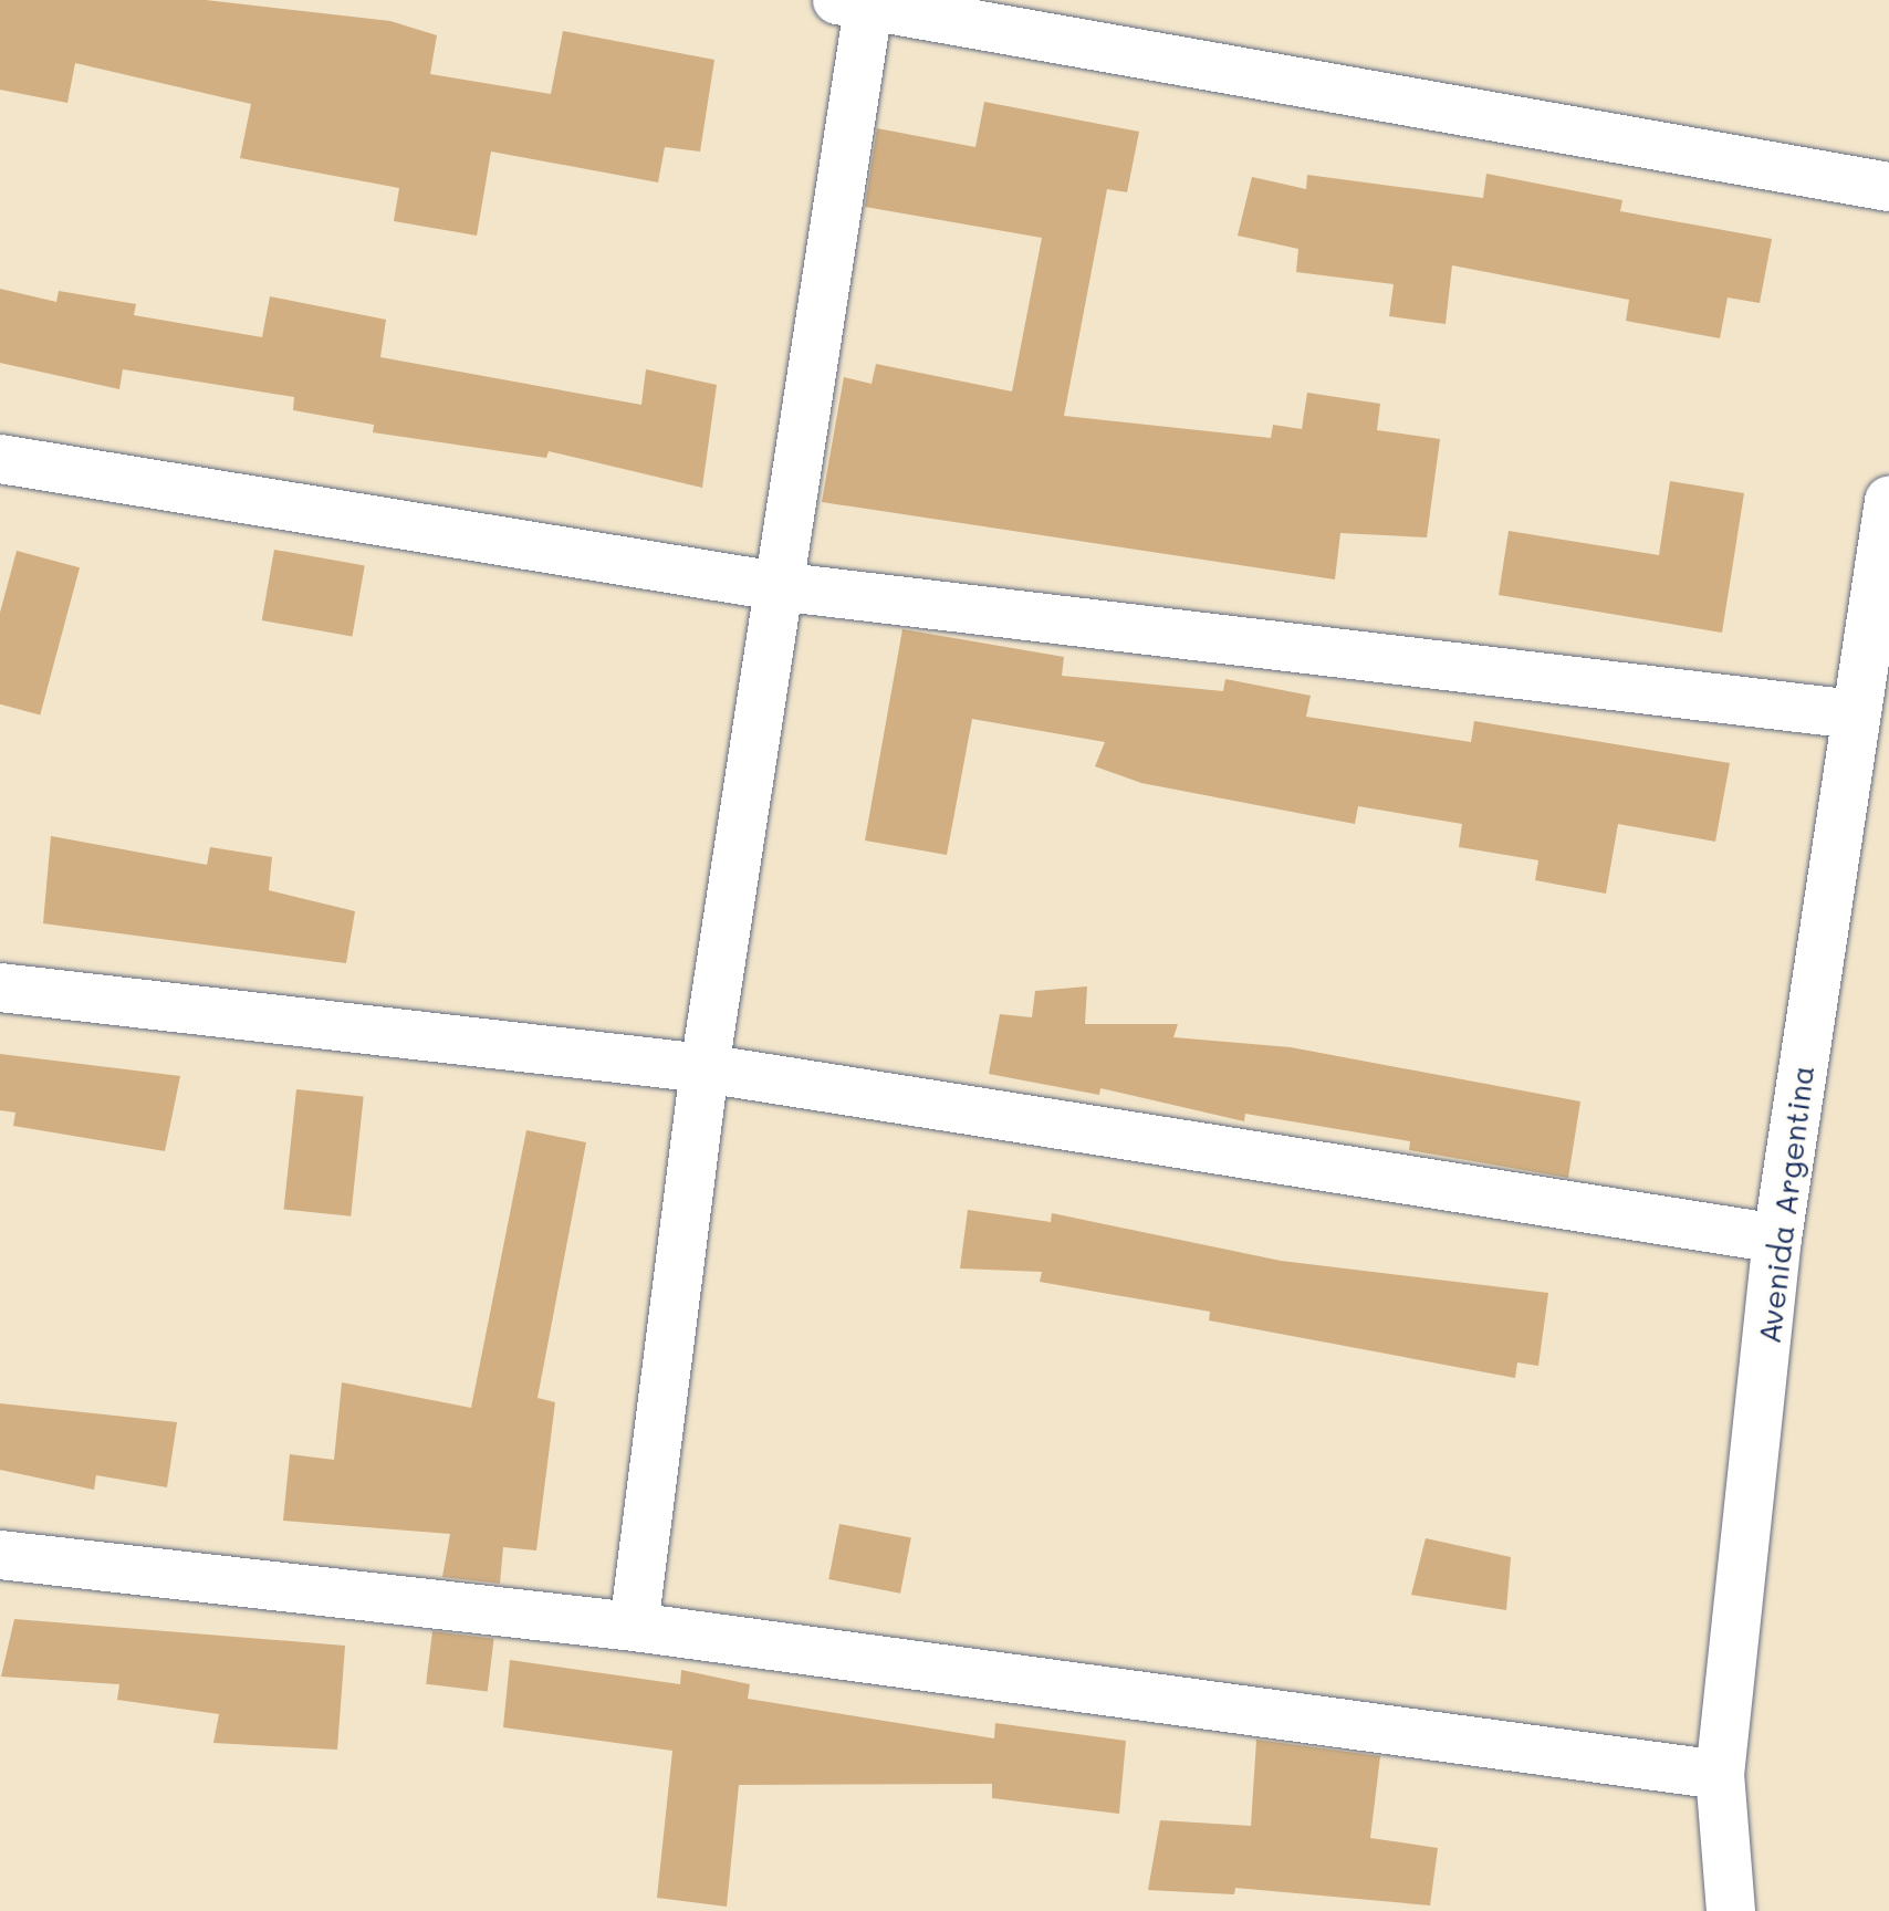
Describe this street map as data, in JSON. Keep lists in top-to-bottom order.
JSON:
{
  "streets": {
    "street": ["Avenida Argentina"]
  }
}
